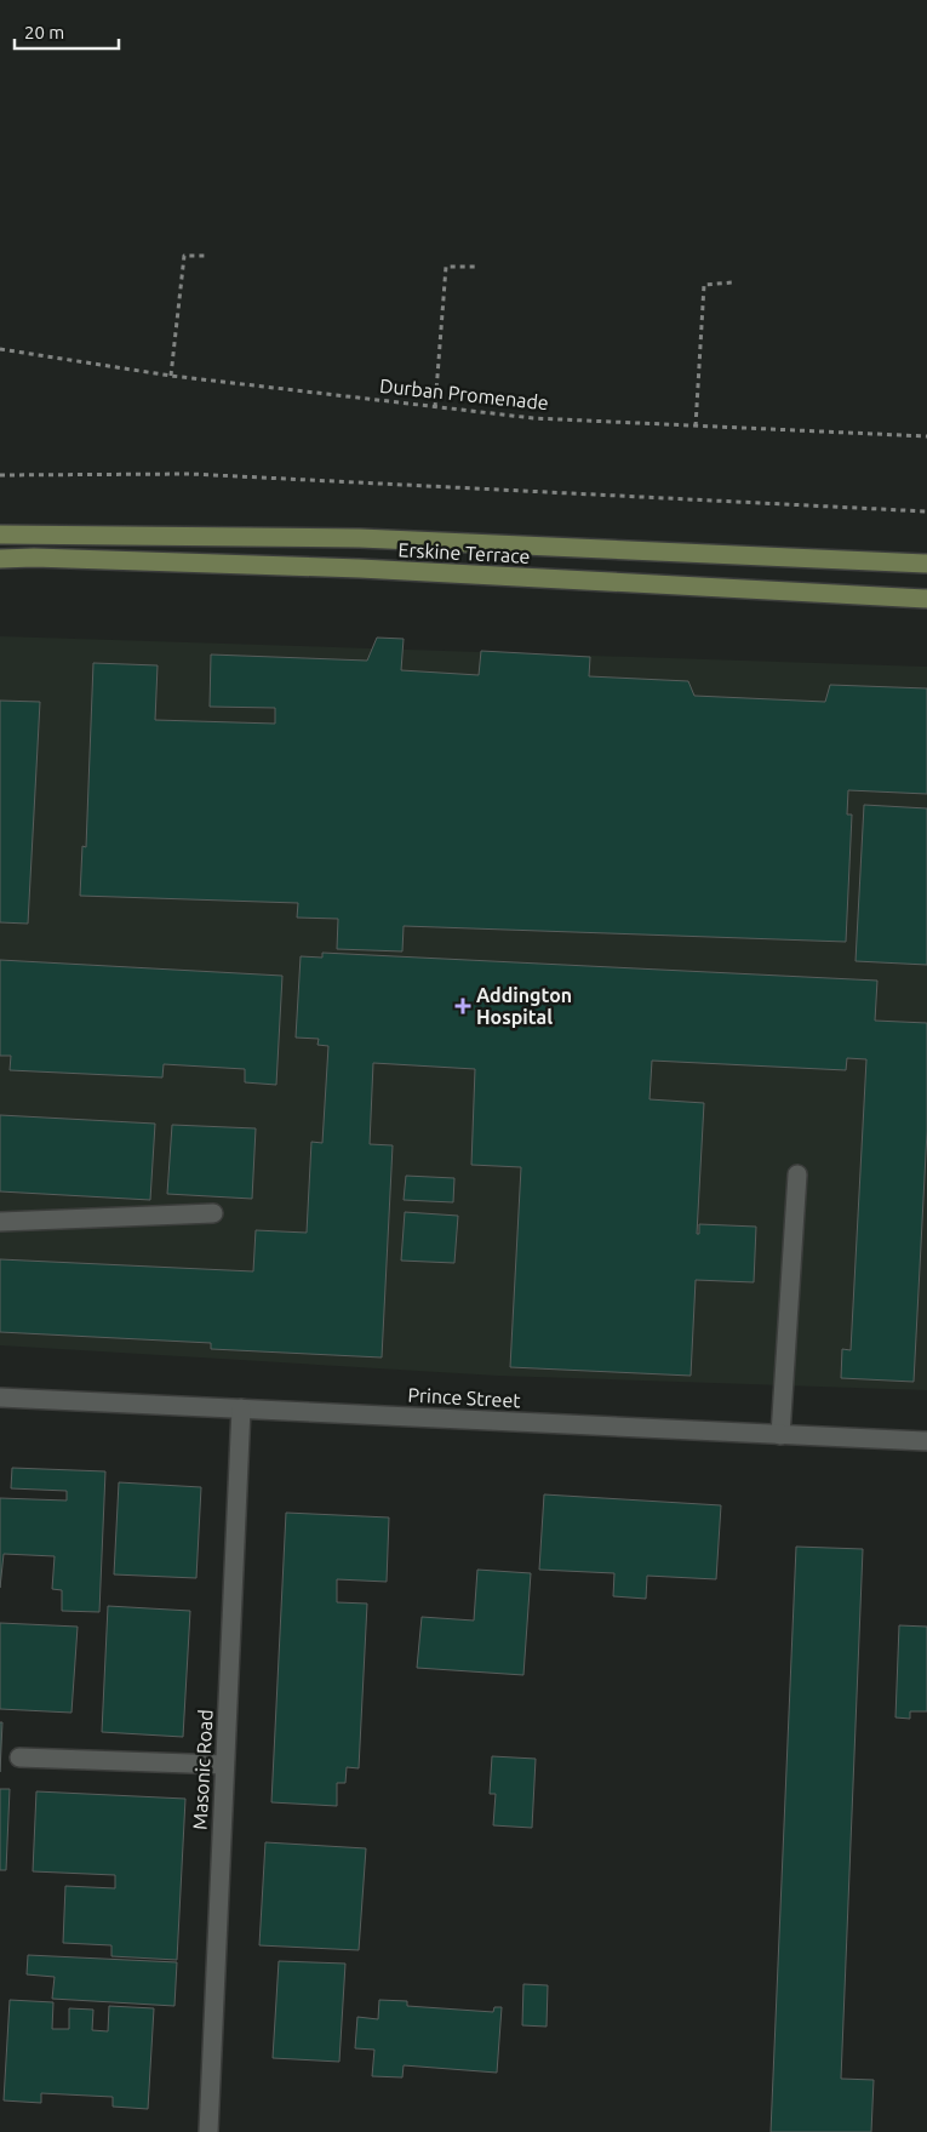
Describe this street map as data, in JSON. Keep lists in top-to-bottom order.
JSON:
{
  "streets": {
    "main road": ["Erskine Terrace"],
    "street": ["Prince Street", "Masonic Road"],
    "path": ["Durban Promenade"]
  },
  "crossings": [
    ["Prince Street", "Masonic Road"]
  ],
  "places": {
    "health": ["Addington Hospital"]
  },
  "scale_bar": "20 m"
}
